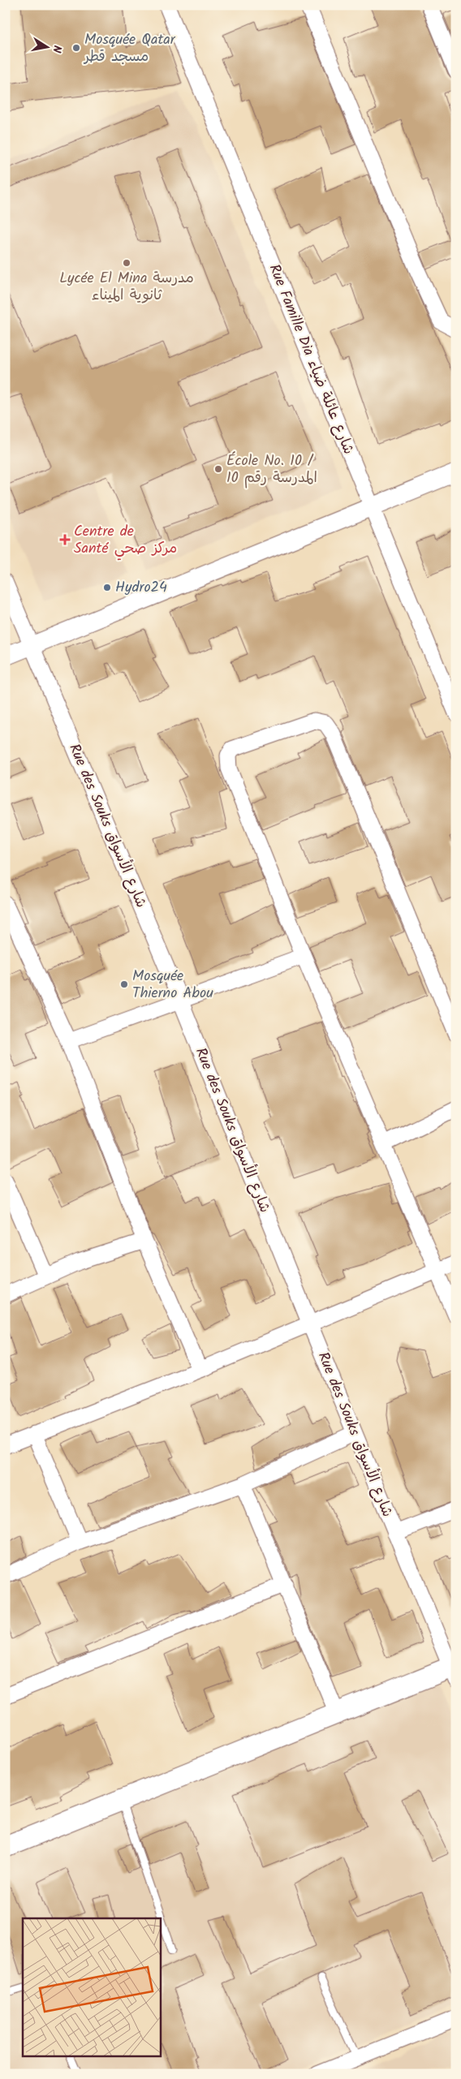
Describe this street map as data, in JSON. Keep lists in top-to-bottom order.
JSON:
{
  "streets": {
    "street": ["Rue Famille Dia شارع عائلة ضياء", "Rue des Souks شارع الأسواق"]
  },
  "places": {
    "other": [
      "Mosquée Qatar مسجد قطر",
      "Lycée El Mina مدرسة ثانوية الميناء",
      "École No. 10 / المدرسة رقم 10",
      "Hydro24",
      "Mosquée Thierno Abou"
    ],
    "health": ["Centre de Santé مركز صحي"]
  },
  "north": "right"
}
